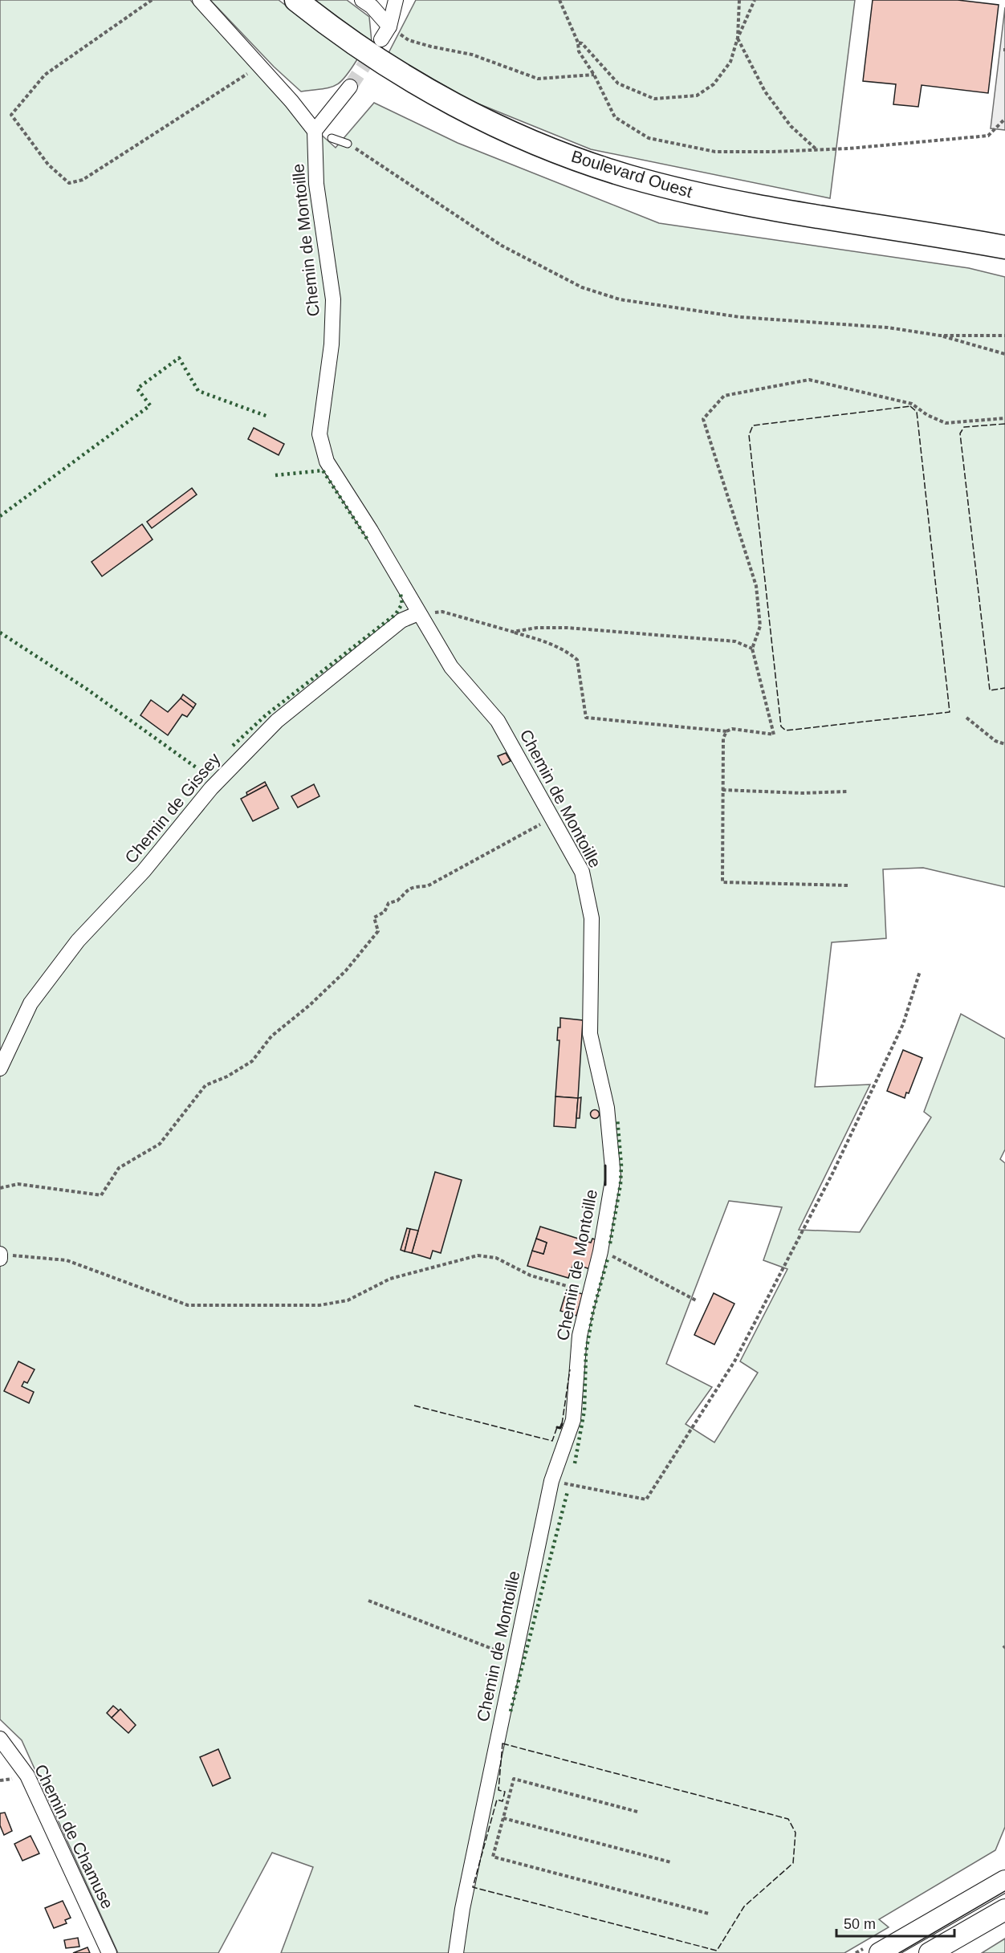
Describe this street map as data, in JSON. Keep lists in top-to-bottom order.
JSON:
{
  "streets": {
    "main road": ["Boulevard Ouest"],
    "street": ["Chemin de Montoille", "Chemin de Gissey", "Chemin de Chamuse"]
  },
  "crossings": [
    ["Chemin de Montoille", "Chemin de Gissey"]
  ],
  "scale_bar": "50 m"
}
